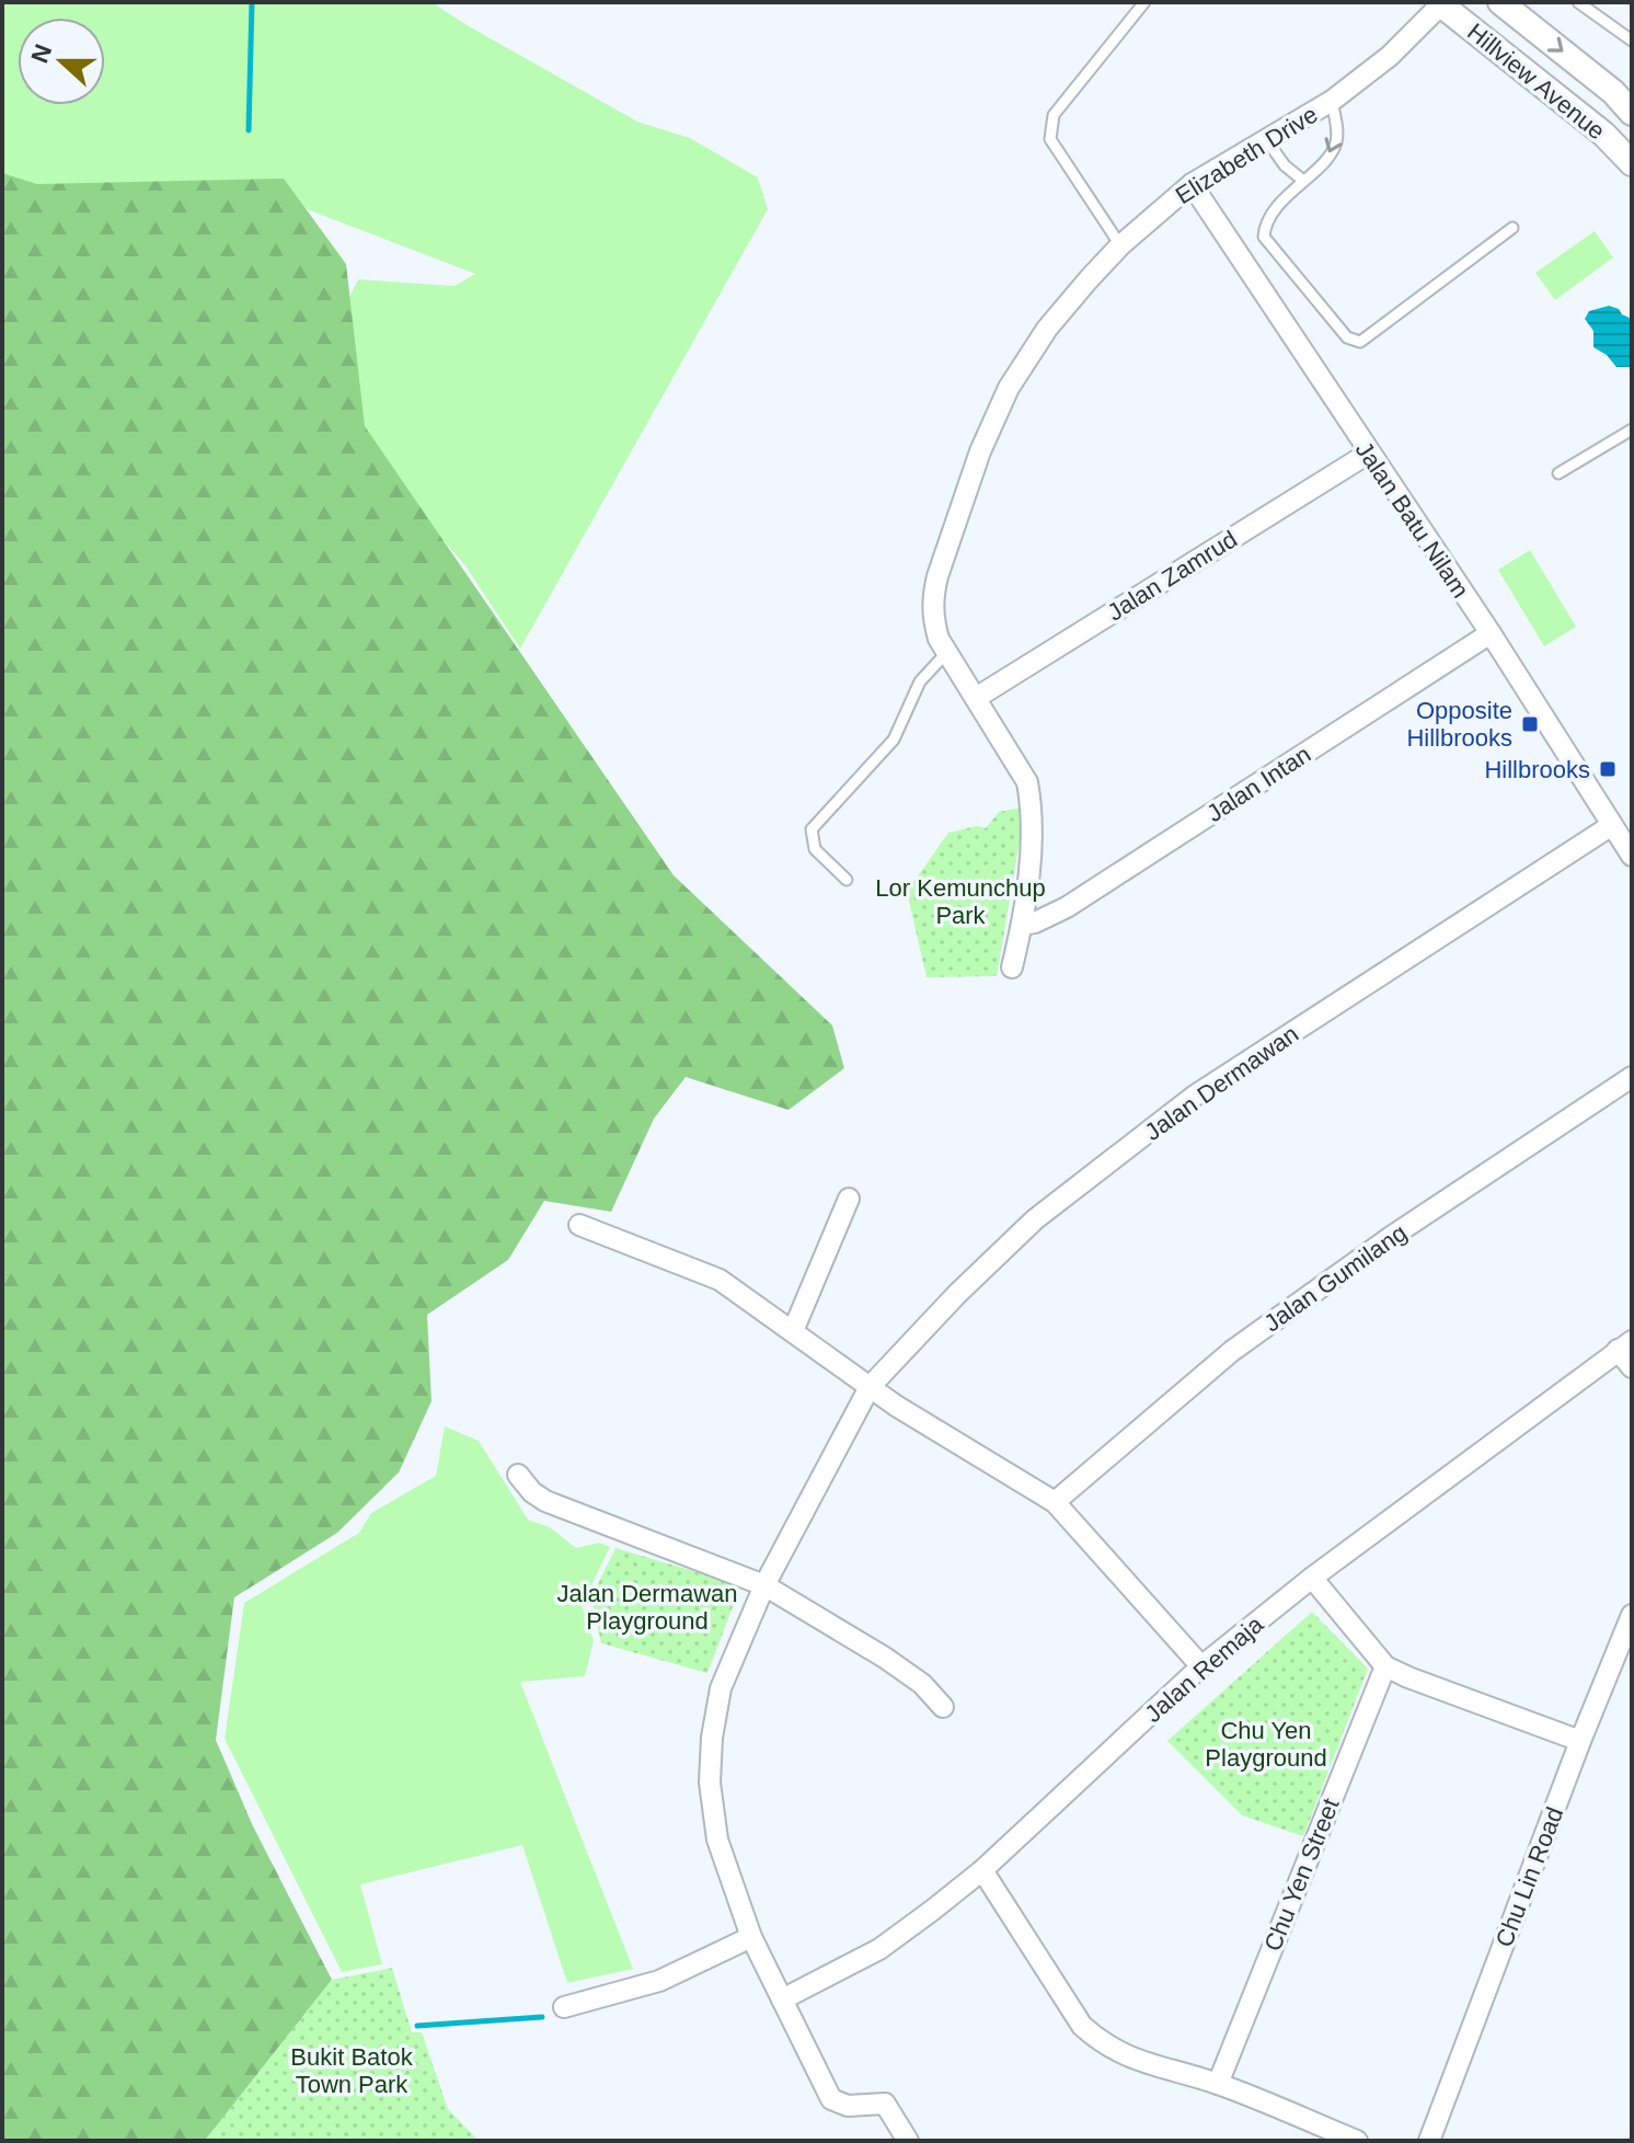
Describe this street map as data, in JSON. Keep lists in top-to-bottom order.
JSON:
{
  "streets": {
    "street": [
      "Hillview Avenue",
      "Elizabeth Drive",
      "Jalan Batu Nilam",
      "Jalan Zamrud",
      "Jalan Intan",
      "Jalan Dermawan",
      "Jalan Gumilang",
      "Jalan Remaja",
      "Chu Yen Street",
      "Chu Lin Road"
    ]
  },
  "crossings": [
    ["Hillview Avenue", "Elizabeth Drive"],
    ["Elizabeth Drive", "Jalan Batu Nilam"],
    ["Elizabeth Drive", "Jalan Zamrud"],
    ["Elizabeth Drive", "Jalan Intan"],
    ["Jalan Batu Nilam", "Jalan Zamrud"],
    ["Jalan Batu Nilam", "Jalan Intan"],
    ["Jalan Batu Nilam", "Jalan Dermawan"],
    ["Jalan Dermawan", "Jalan Remaja"]
  ],
  "parks": [
    "Lor Kemunchup Park",
    "Jalan Dermawan Playground",
    "Chu Yen Playground",
    "Bukit Batok Town Park"
  ],
  "places": {
    "transit": ["Opposite Hillbrooks", "Hillbrooks"]
  },
  "north": "left"
}
